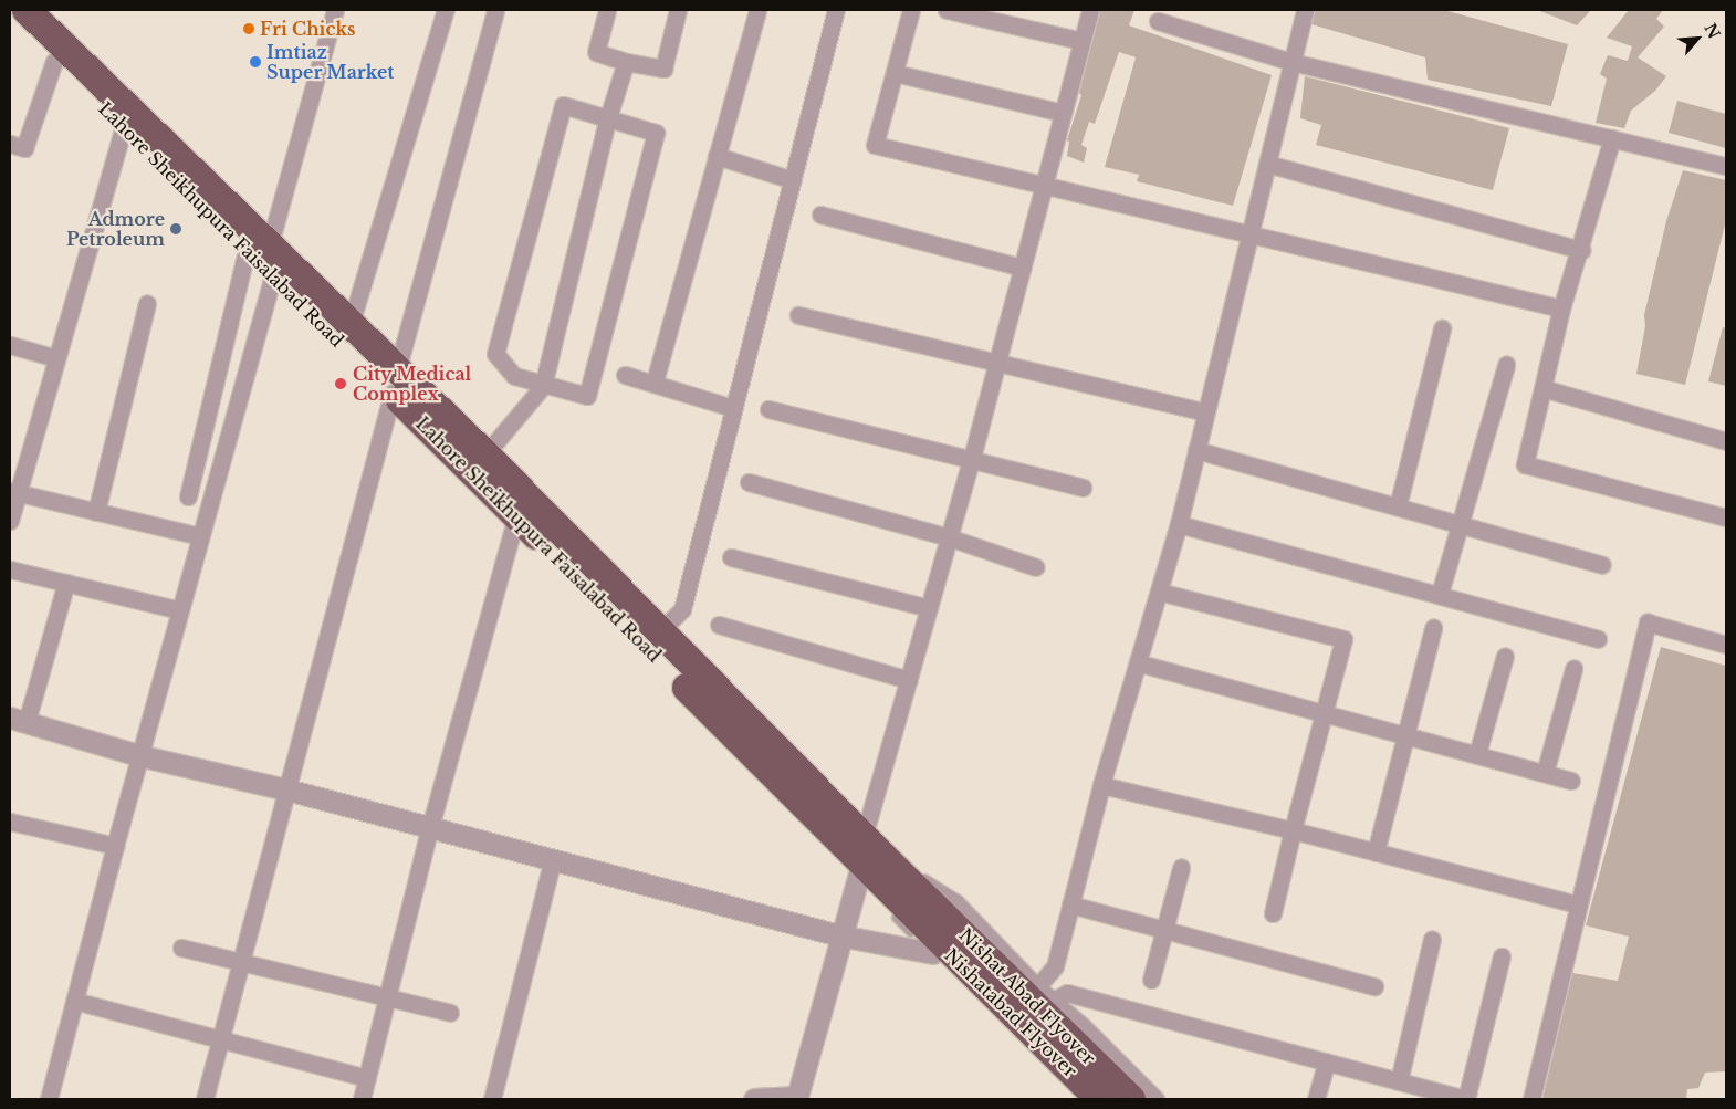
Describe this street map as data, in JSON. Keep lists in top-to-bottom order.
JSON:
{
  "streets": {
    "highway": ["Lahore Sheikhupura Faisalabad Road", "Nishat Abad Flyover", "Nishatabad Flyover"]
  },
  "crossings": [
    ["Lahore Sheikhupura Faisalabad Road", "Nishat Abad Flyover"],
    ["Lahore Sheikhupura Faisalabad Road", "Nishatabad Flyover"]
  ],
  "places": [
    "Fri Chicks",
    "Imtiaz Super Market",
    "Admore Petroleum",
    "City Medical Complex"
  ],
  "north": "top right"
}
